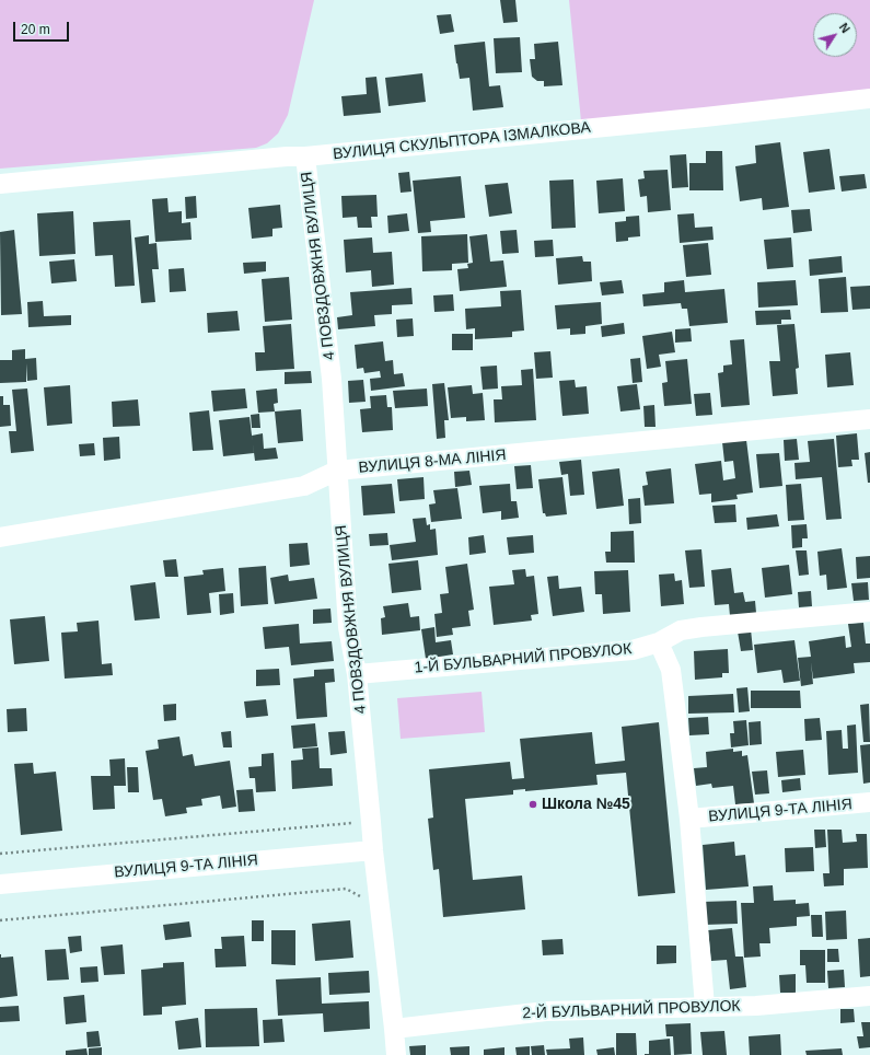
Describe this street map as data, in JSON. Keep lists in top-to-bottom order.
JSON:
{
  "streets": {
    "street": [
      "ВУЛИЦЯ СКУЛЬПТОРА ІЗМАЛКОВА",
      "4 ПОВЗДОВЖНЯ ВУЛИЦЯ",
      "ВУЛИЦЯ 8-МА ЛІНІЯ",
      "1-Й БУЛЬВАРНИЙ ПРОВУЛОК",
      "ВУЛИЦЯ 9-ТА ЛІНІЯ",
      "2-Й БУЛЬВАРНИЙ ПРОВУЛОК"
    ]
  },
  "crossings": [
    ["ВУЛИЦЯ СКУЛЬПТОРА ІЗМАЛКОВА", "4 ПОВЗДОВЖНЯ ВУЛИЦЯ"],
    ["4 ПОВЗДОВЖНЯ ВУЛИЦЯ", "ВУЛИЦЯ 8-МА ЛІНІЯ"],
    ["4 ПОВЗДОВЖНЯ ВУЛИЦЯ", "1-Й БУЛЬВАРНИЙ ПРОВУЛОК"],
    ["4 ПОВЗДОВЖНЯ ВУЛИЦЯ", "ВУЛИЦЯ 9-ТА ЛІНІЯ"],
    ["4 ПОВЗДОВЖНЯ ВУЛИЦЯ", "2-Й БУЛЬВАРНИЙ ПРОВУЛОК"]
  ],
  "places": ["Школа №45"],
  "scale_bar": "20 m",
  "north": "top right"
}
